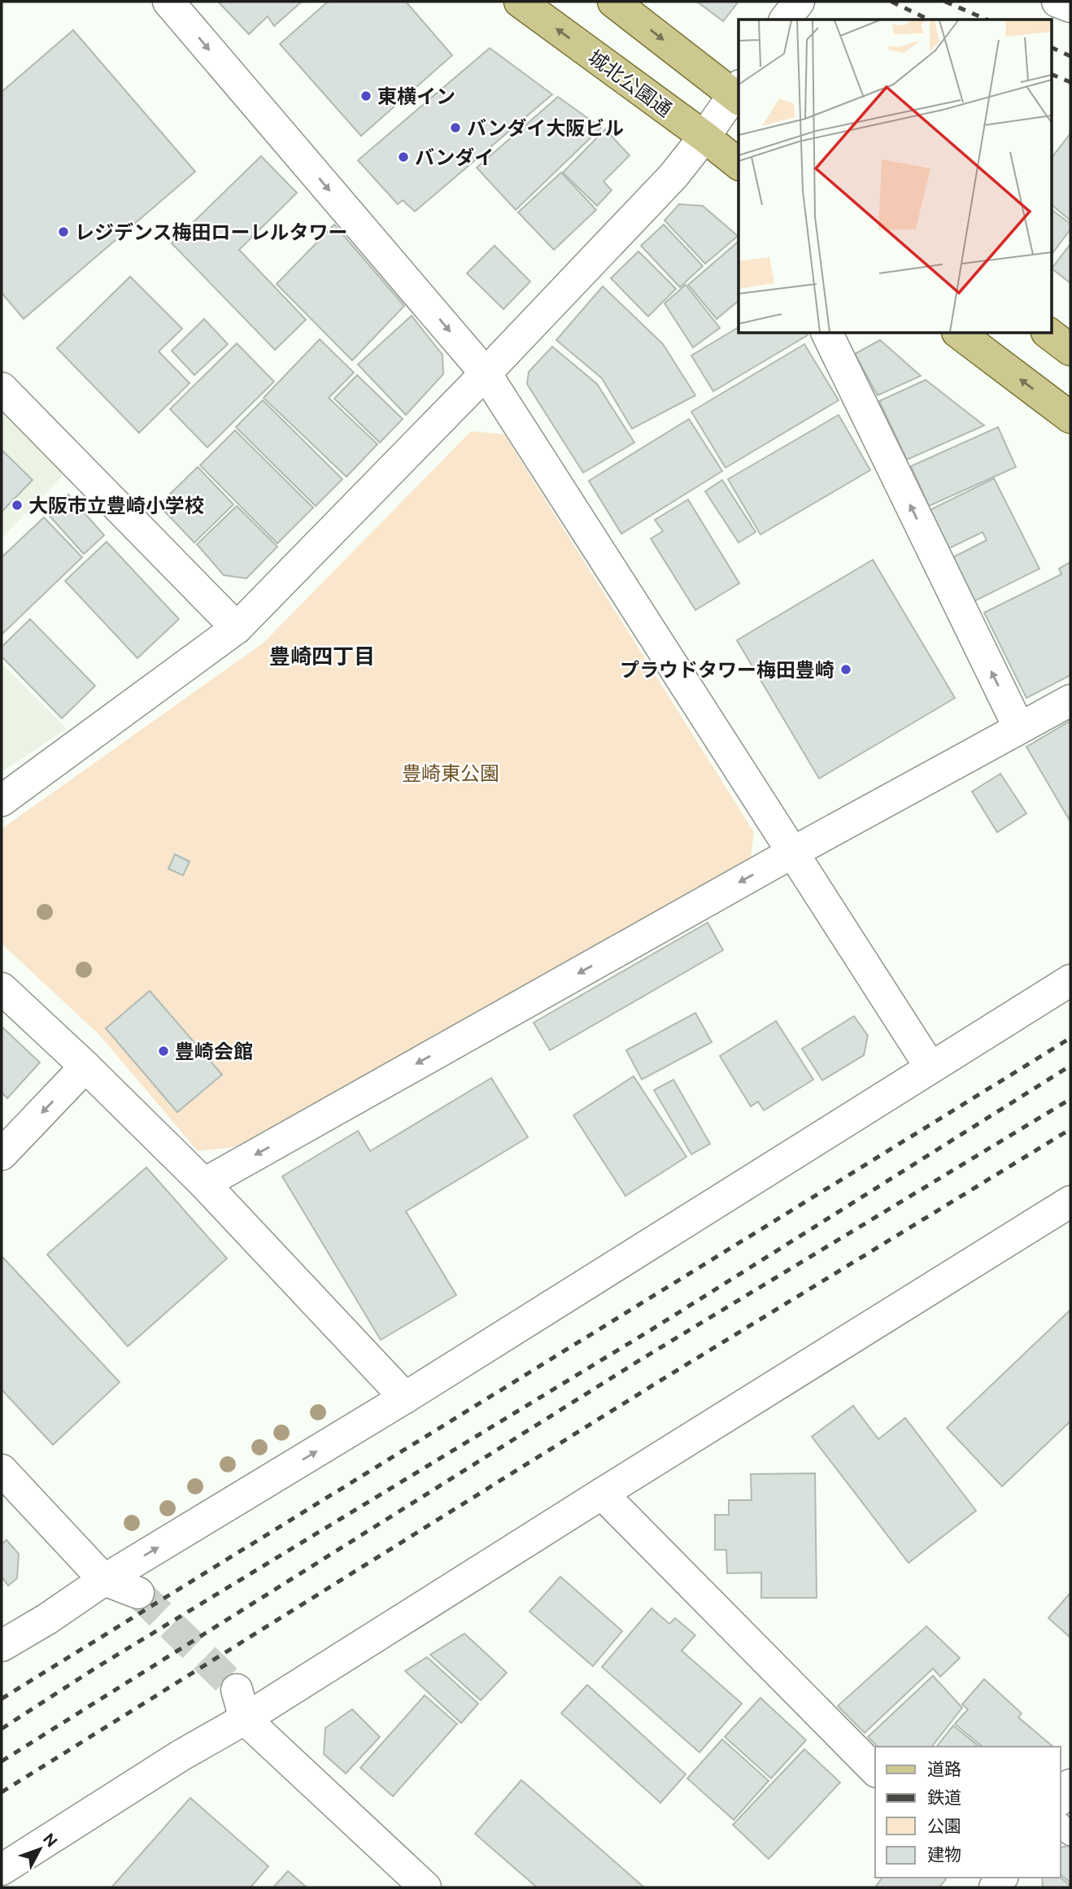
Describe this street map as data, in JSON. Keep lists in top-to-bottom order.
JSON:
{
  "streets": {
    "main road": ["城北公園通"]
  },
  "districts": ["豊崎四丁目"],
  "parks": ["豊崎東公園"],
  "places": [
    "東横イン",
    "バンダイ大阪ビル",
    "バンダイ",
    "レジデンス梅田ローレルタワー",
    "大阪市立豊崎小学校",
    "プラウドタワー梅田豊崎",
    "豊崎会館"
  ],
  "legend": [
    "道路",
    "鉄道",
    "公園",
    "建物"
  ],
  "north": "top right"
}
